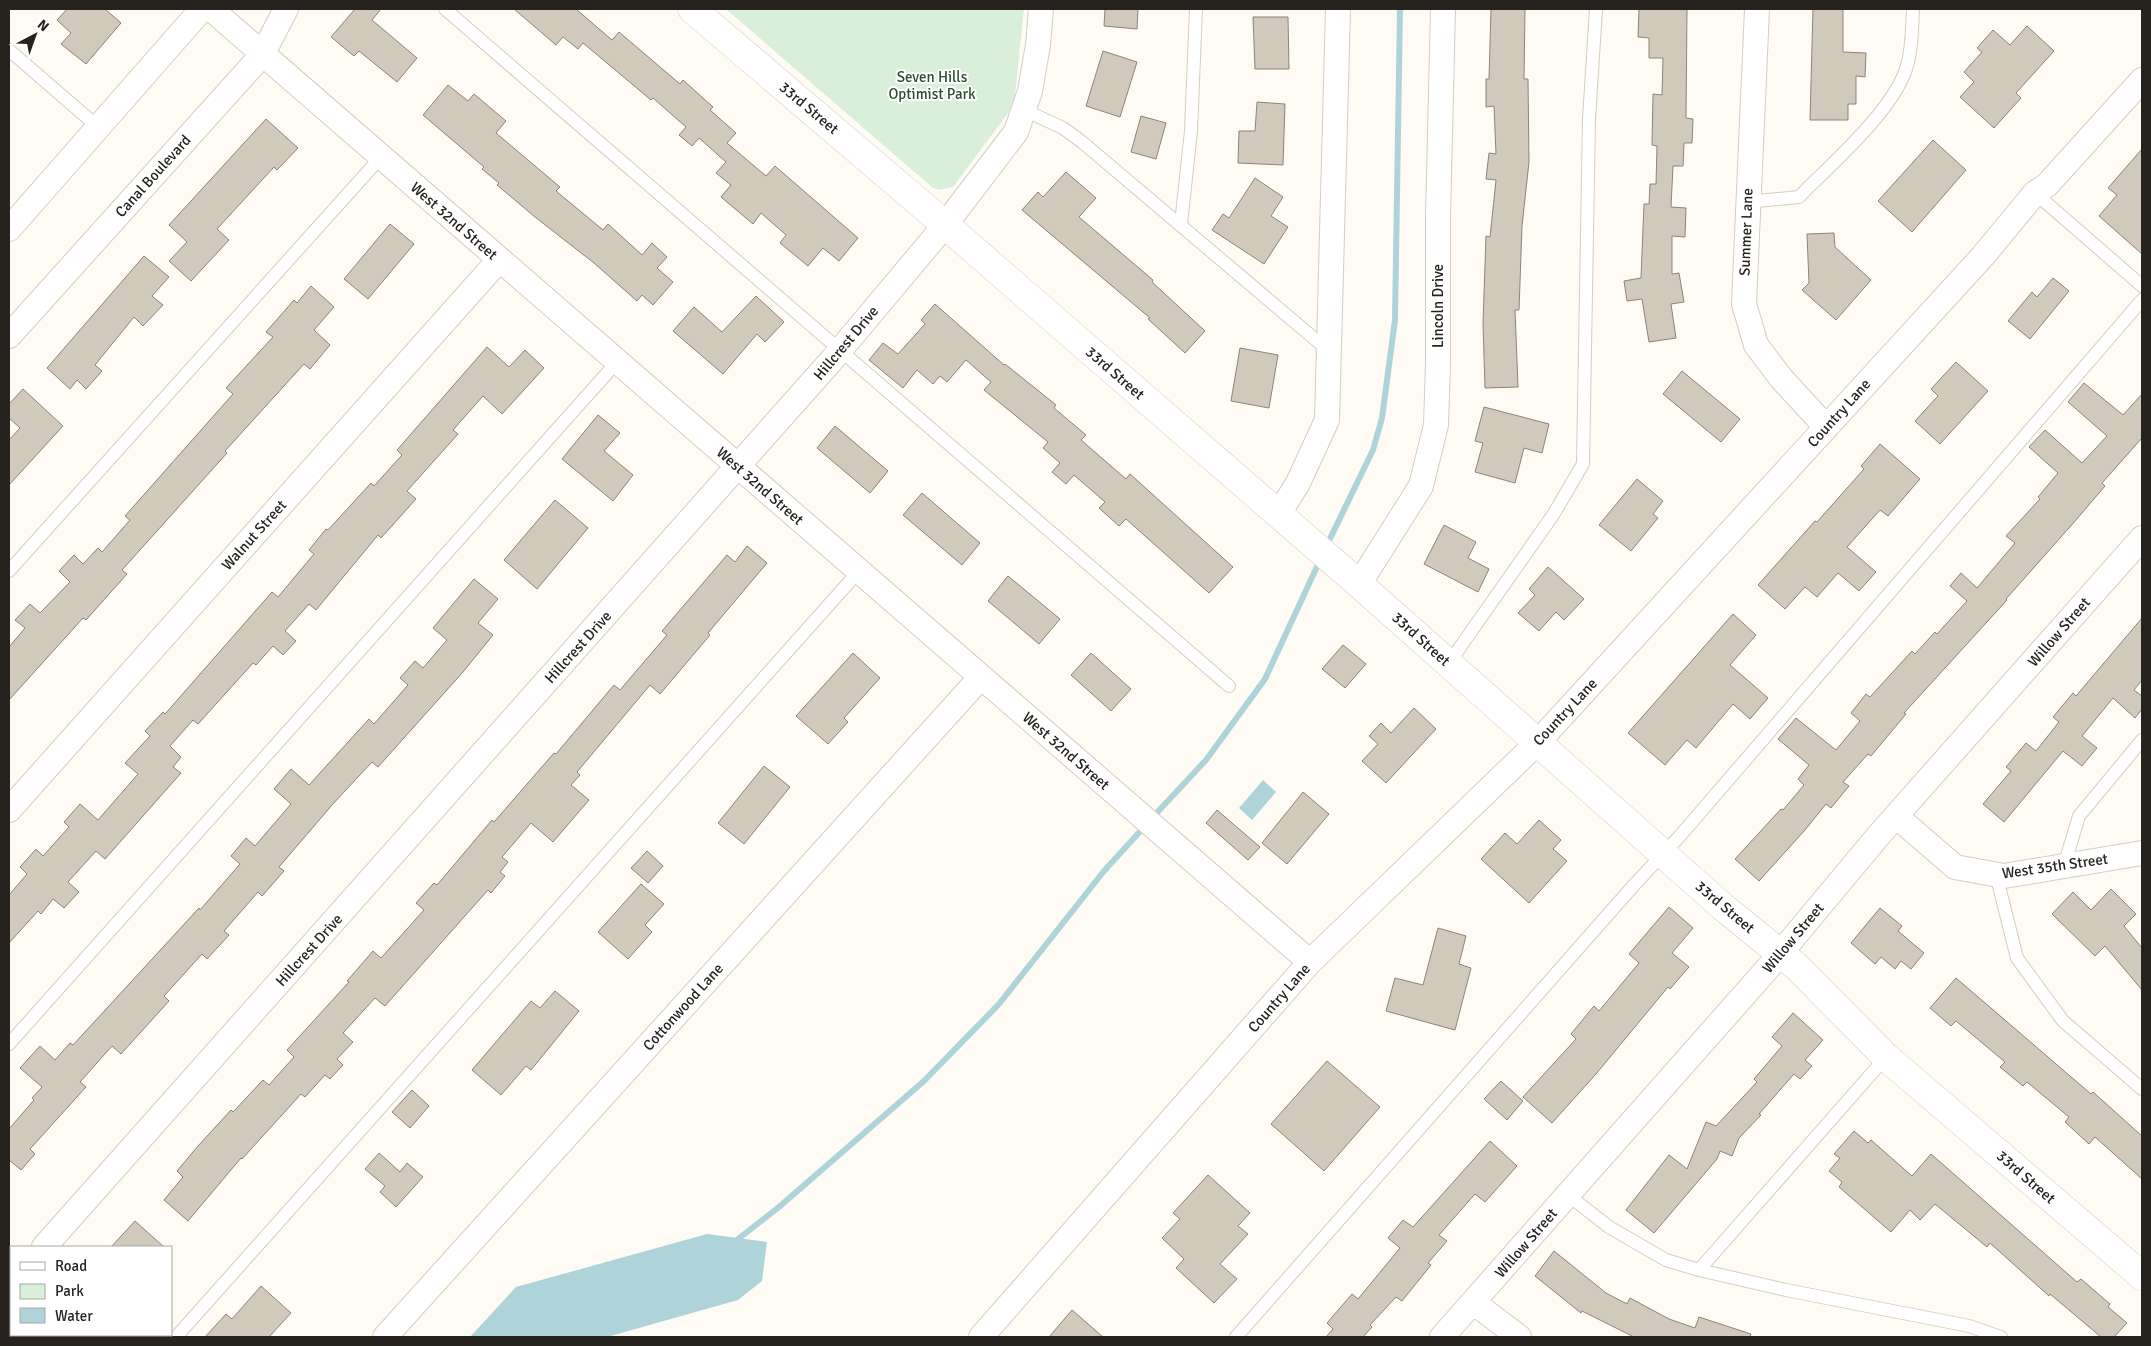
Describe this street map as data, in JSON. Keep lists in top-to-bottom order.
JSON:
{
  "streets": {
    "street": [
      "33rd Street",
      "Canal Boulevard",
      "West 32nd Street",
      "Summer Lane",
      "Lincoln Drive",
      "Hillcrest Drive",
      "Country Lane",
      "Walnut Street",
      "Willow Street",
      "West 35th Street",
      "Cottonwood Lane"
    ]
  },
  "crossings": [
    ["33rd Street", "Lincoln Drive"],
    ["33rd Street", "Hillcrest Drive"],
    ["33rd Street", "Country Lane"],
    ["33rd Street", "Willow Street"],
    ["Canal Boulevard", "West 32nd Street"],
    ["West 32nd Street", "Hillcrest Drive"],
    ["West 32nd Street", "Country Lane"],
    ["West 32nd Street", "Walnut Street"],
    ["West 32nd Street", "Cottonwood Lane"],
    ["Summer Lane", "Country Lane"],
    ["Willow Street", "West 35th Street"]
  ],
  "parks": ["Seven Hills Optimist Park"],
  "legend": ["Road", "Park", "Water"],
  "north": "top right"
}
